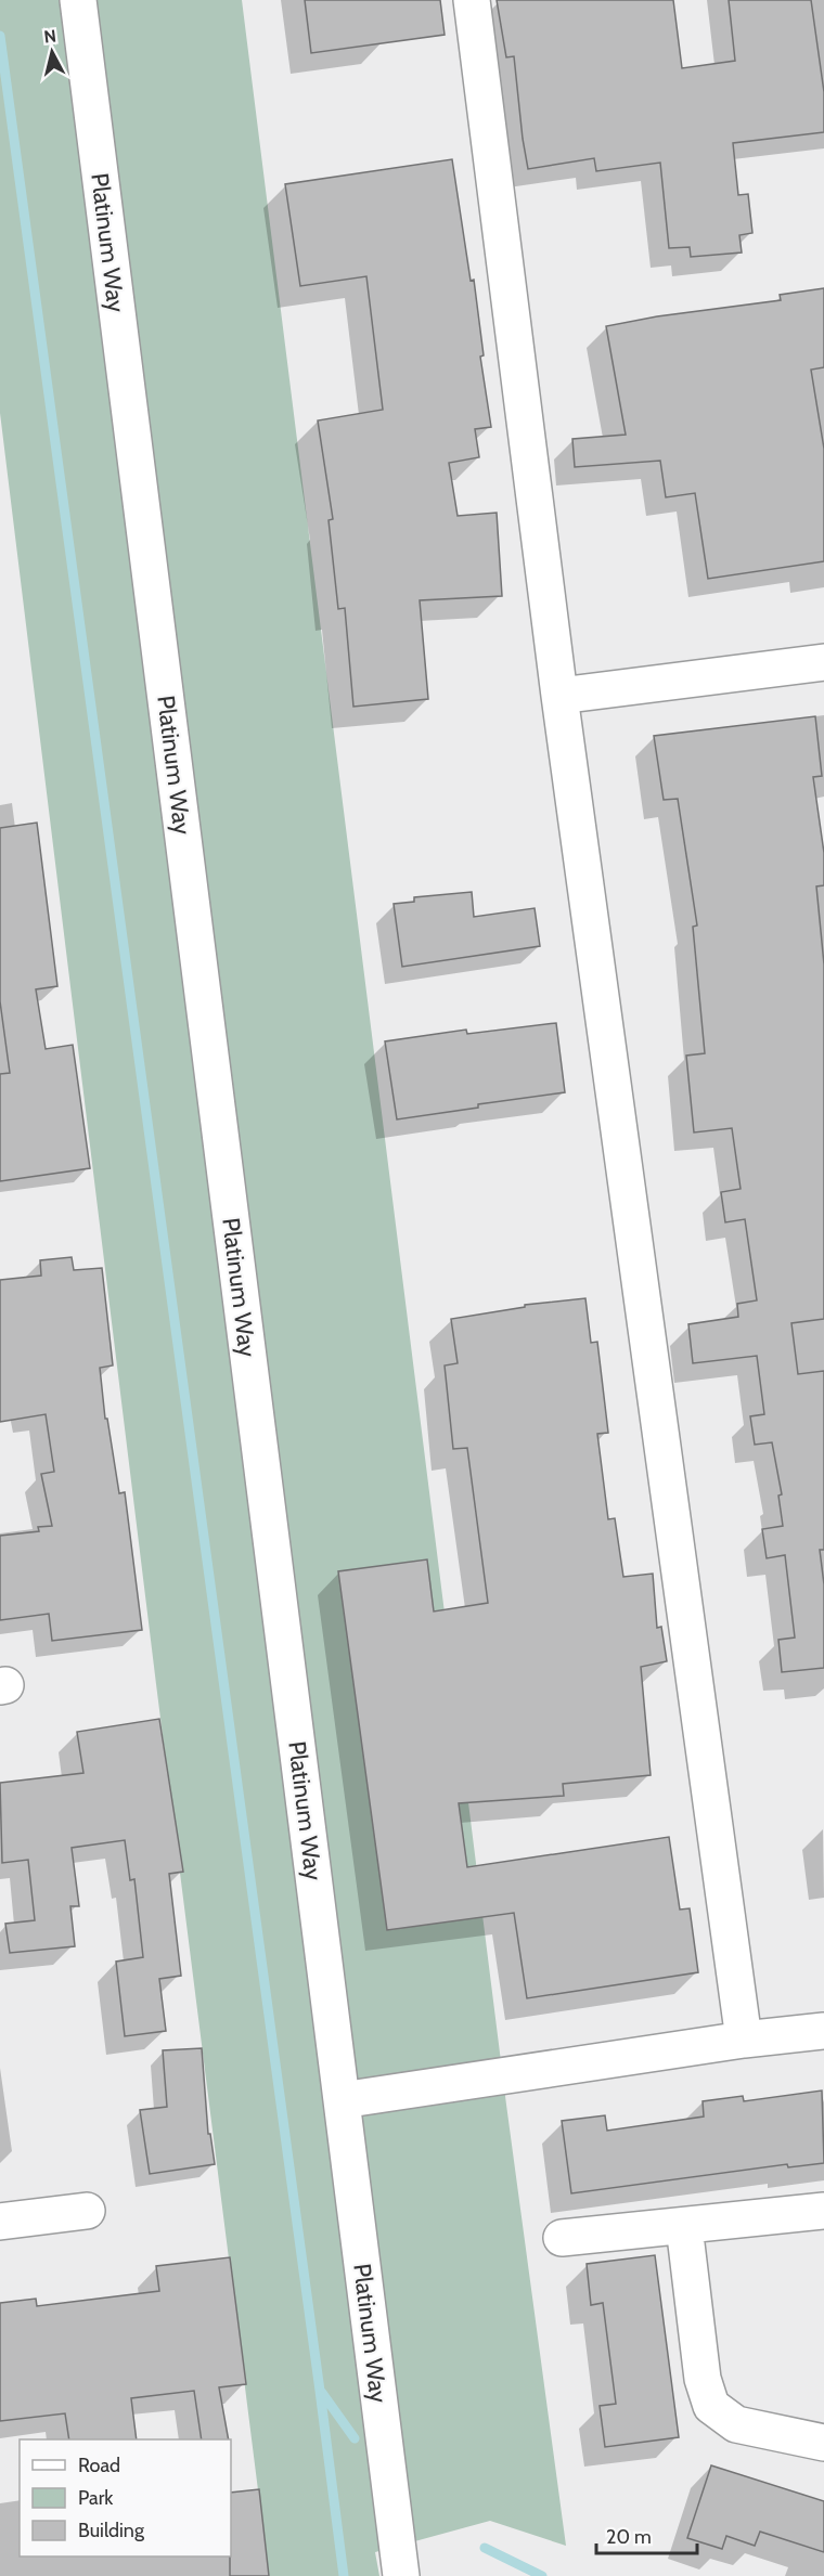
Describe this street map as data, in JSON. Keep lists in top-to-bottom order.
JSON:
{
  "streets": {
    "street": ["Platinum Way"]
  },
  "legend": ["Road", "Park", "Building"],
  "scale_bar": "20 m",
  "north": "top"
}
